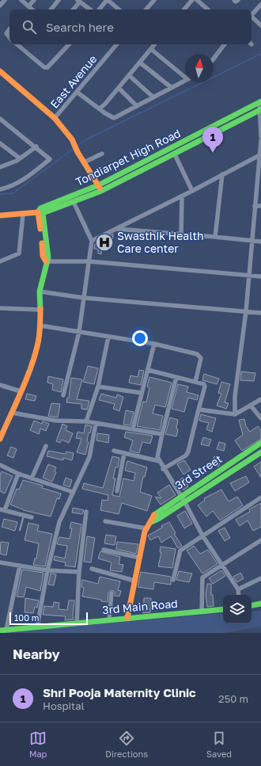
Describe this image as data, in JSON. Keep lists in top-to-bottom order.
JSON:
{
  "streets": {
    "street": [
      "East Avenue",
      "Tondiarpet High Road",
      "3rd Street",
      "3rd Main Road"
    ]
  },
  "crossings": [
    ["3rd Street", "3rd Main Road"]
  ],
  "places": {
    "hospital": ["Swasthik Health Care center"]
  },
  "scale_bar": "100 m",
  "north": "top",
  "page": {
    "search": "Search here",
    "pins": "1",
    "scale": "100 m",
    "heading": "Nearby",
    "list": [
      {
        "mark": "1",
        "name": "Shri Pooja Maternity Clinic",
        "note": "Hospital",
        "value": "250 m"
      }
    ],
    "nav": ["Map", "Directions", "Saved"]
  }
}
